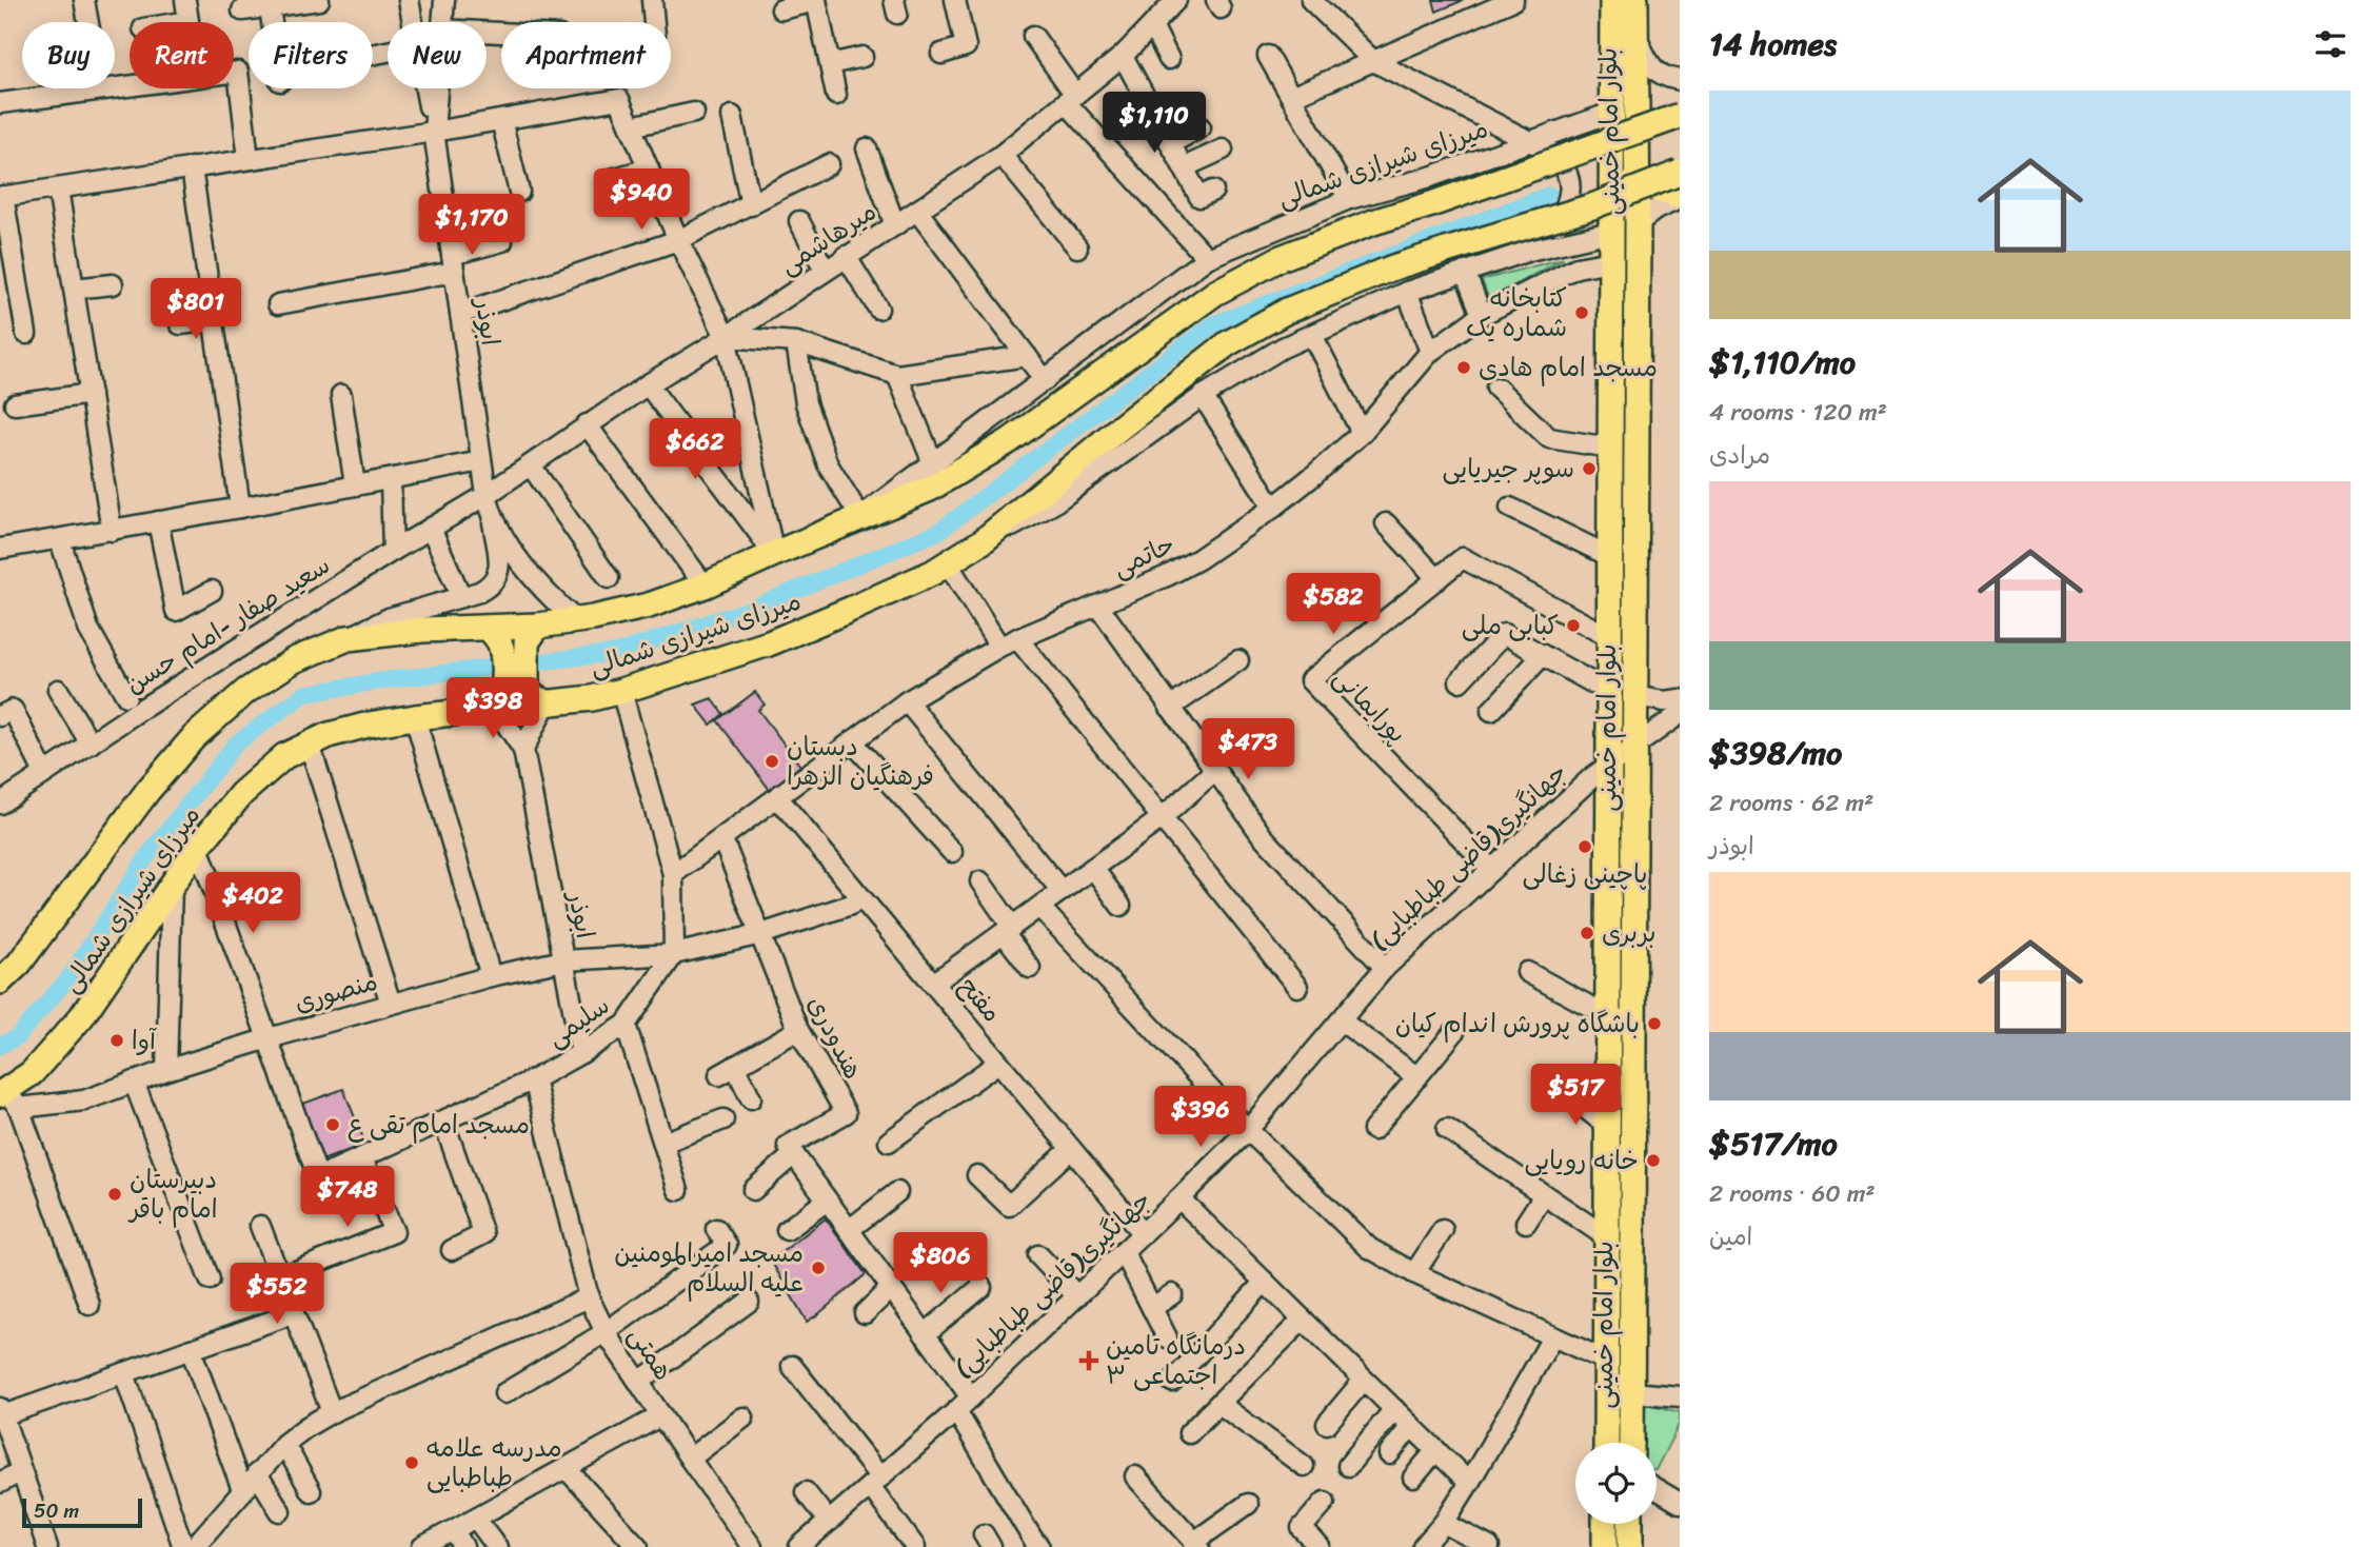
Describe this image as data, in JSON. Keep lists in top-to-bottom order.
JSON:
{
  "streets": {
    "main road": ["بلوار امام خمینی", "میرزای شیرازی شمالی"],
    "street": [
      "میرهاشمی",
      "ابوذر",
      "حاتمی",
      "سعید صفار -امام حسن",
      "پورایمانی",
      "جهانگیری(قاضی طباطبایی)",
      "منصوری",
      "مفتح",
      "سلیمی",
      "هندودری",
      "همتی"
    ]
  },
  "crossings": [
    ["بلوار امام خمینی", "میرزای شیرازی شمالی"],
    ["بلوار امام خمینی", "حاتمی"],
    ["بلوار امام خمینی", "پورایمانی"],
    ["بلوار امام خمینی", "جهانگیری(قاضی طباطبایی)"],
    ["میرزای شیرازی شمالی", "ابوذر"],
    ["میرزای شیرازی شمالی", "منصوری"],
    ["میرهاشمی", "ابوذر"],
    ["میرهاشمی", "سعید صفار -امام حسن"],
    ["ابوذر", "سعید صفار -امام حسن"],
    ["ابوذر", "منصوری"],
    ["ابوذر", "سلیمی"],
    ["حاتمی", "مفتح"],
    ["حاتمی", "هندودری"],
    ["پورایمانی", "جهانگیری(قاضی طباطبایی)"],
    ["جهانگیری(قاضی طباطبایی)", "مفتح"],
    ["منصوری", "سلیمی"],
    ["سلیمی", "همتی"]
  ],
  "places": {
    "other": [
      "کتابخانه شماره یک",
      "مسجد امام هادی",
      "سوپر جیریایی",
      "کبابی ملی",
      "دبستان فرهنگیان الزهرا",
      "پاچینی زغالی",
      "بربری",
      "باشگاه پرورش اندام کیان",
      "آوا",
      "مسجد امام تقی ع",
      "خانه رویایی",
      "دبیرستان امام باقر",
      "مسجد امیرالمومنین علیه السلام",
      "مدرسه علامه طباطبایی"
    ],
    "health": ["درمانگاه تامین اجتماعی ۳"]
  },
  "scale_bar": "50 m",
  "page": {
    "heading": "14 homes",
    "chip": [
      "Buy",
      "Rent",
      "Filters",
      "New",
      "Apartment"
    ],
    "list": [
      {
        "name": "$1,110/mo",
        "note": "4 rooms · 120 m² · مرادی"
      },
      {
        "name": "$398/mo",
        "note": "2 rooms · 62 m² · ابوذر"
      },
      {
        "name": "$517/mo",
        "note": "2 rooms · 60 m² · امین"
      }
    ],
    "price": [
      "$1,110",
      "$940",
      "$1,170",
      "$801",
      "$662",
      "$582",
      "$398",
      "$473",
      "$402",
      "$517",
      "$396",
      "$748",
      "$806",
      "$552"
    ],
    "scale": "50 m"
  }
}
